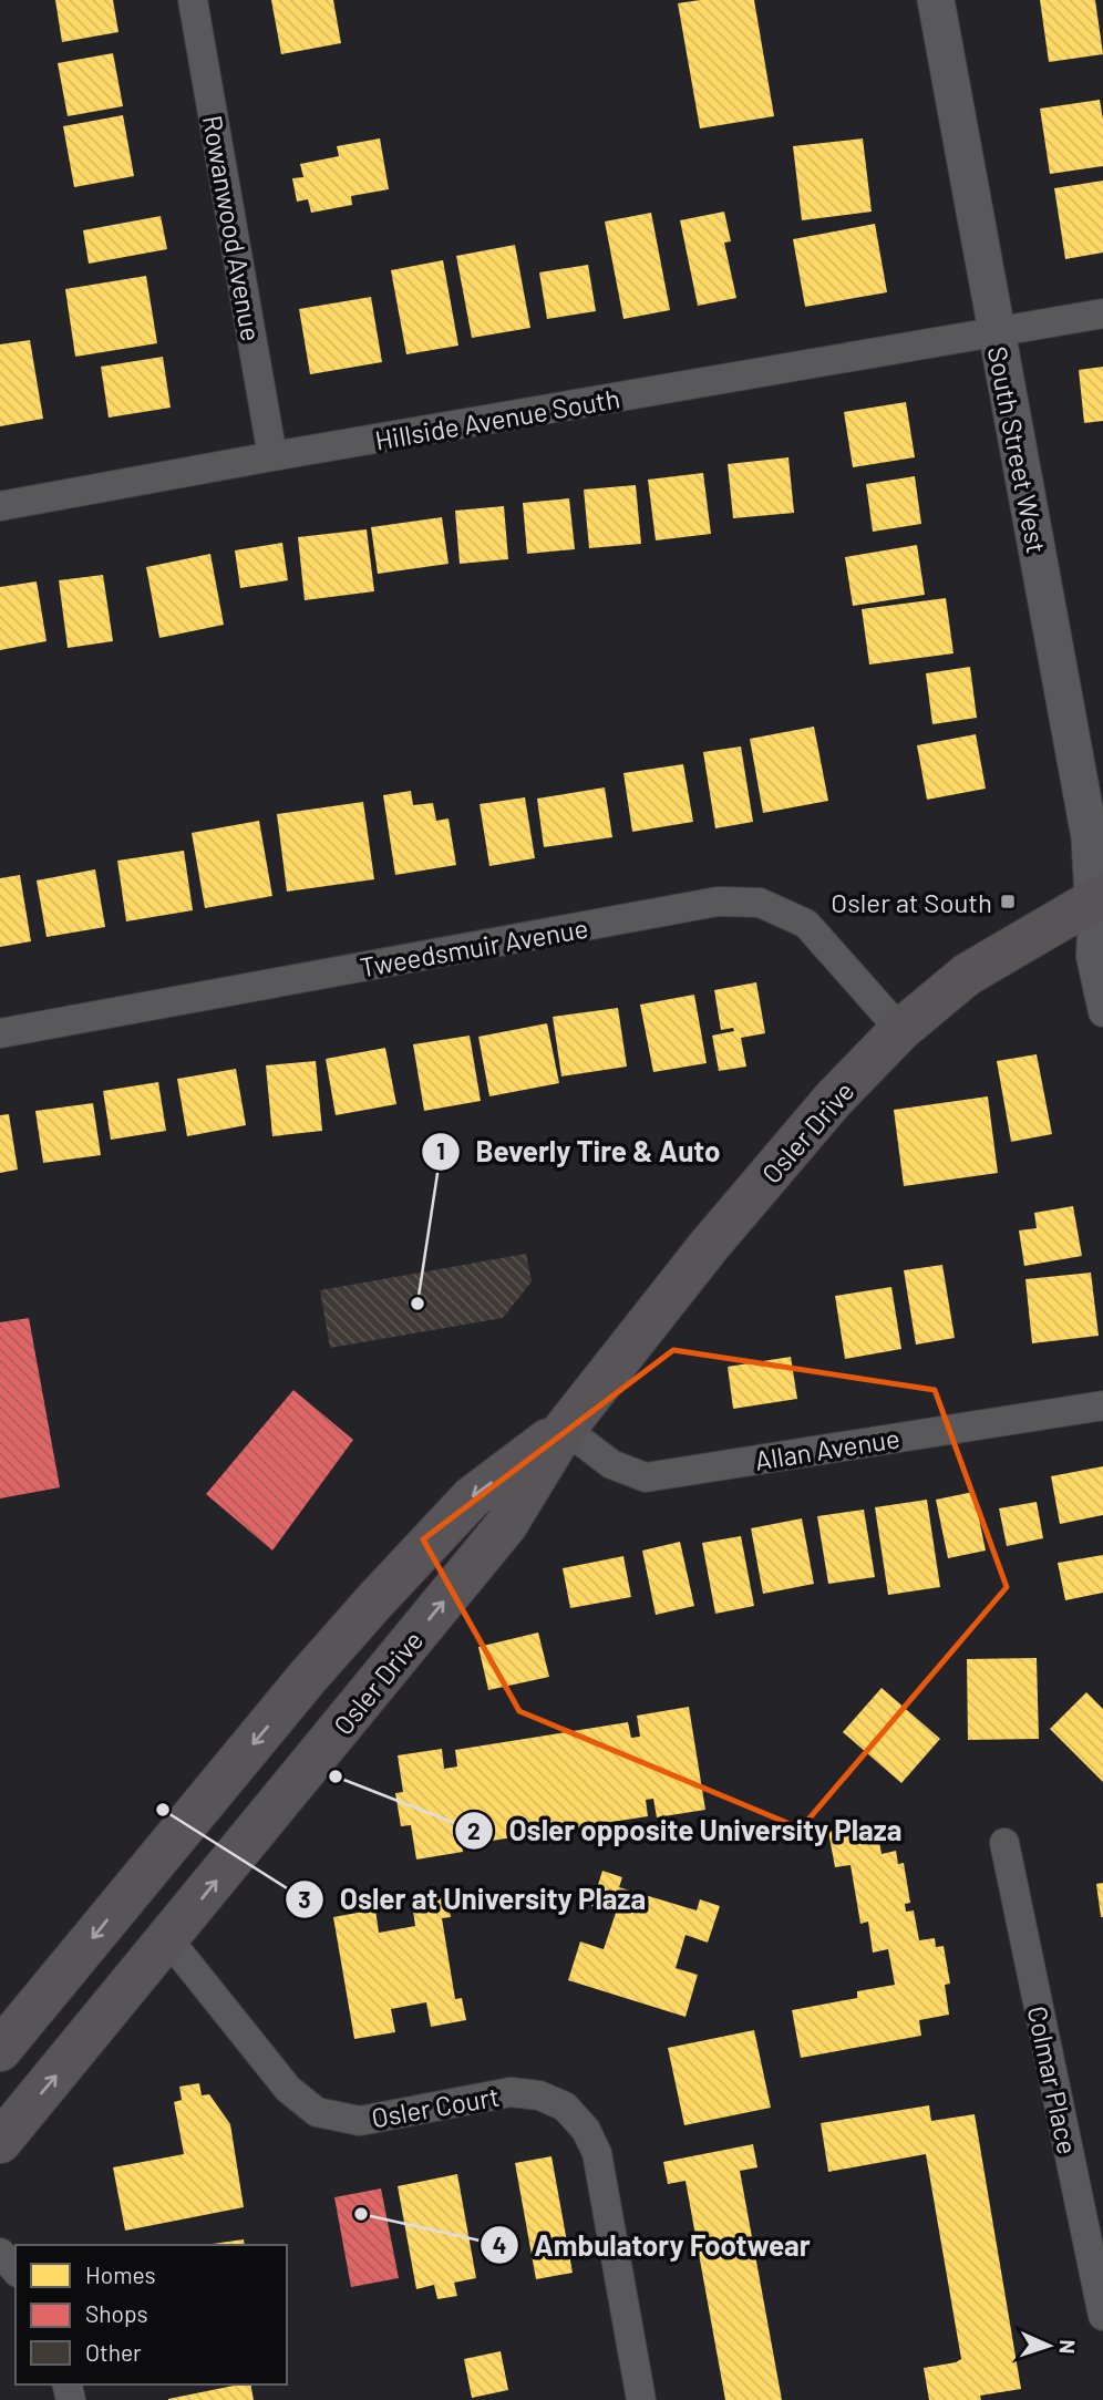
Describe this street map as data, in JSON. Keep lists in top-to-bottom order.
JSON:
{
  "streets": {
    "main road": ["Osler Drive"],
    "street": [
      "Rowanwood Avenue",
      "Hillside Avenue South",
      "South Street West",
      "Tweedsmuir Avenue",
      "Allan Avenue",
      "Colmar Place",
      "Osler Court"
    ]
  },
  "crossings": [
    ["Rowanwood Avenue", "Hillside Avenue South"],
    ["Hillside Avenue South", "South Street West"],
    ["South Street West", "Osler Drive"],
    ["Tweedsmuir Avenue", "Osler Drive"],
    ["Osler Drive", "Allan Avenue"],
    ["Osler Drive", "Osler Court"]
  ],
  "places": {
    "transit": ["Osler at South"],
    "other": [
      "Beverly Tire & Auto",
      "Osler opposite University Plaza",
      "Osler at University Plaza",
      "Ambulatory Footwear"
    ]
  },
  "legend": ["Homes", "Shops", "Other"],
  "north": "right"
}
